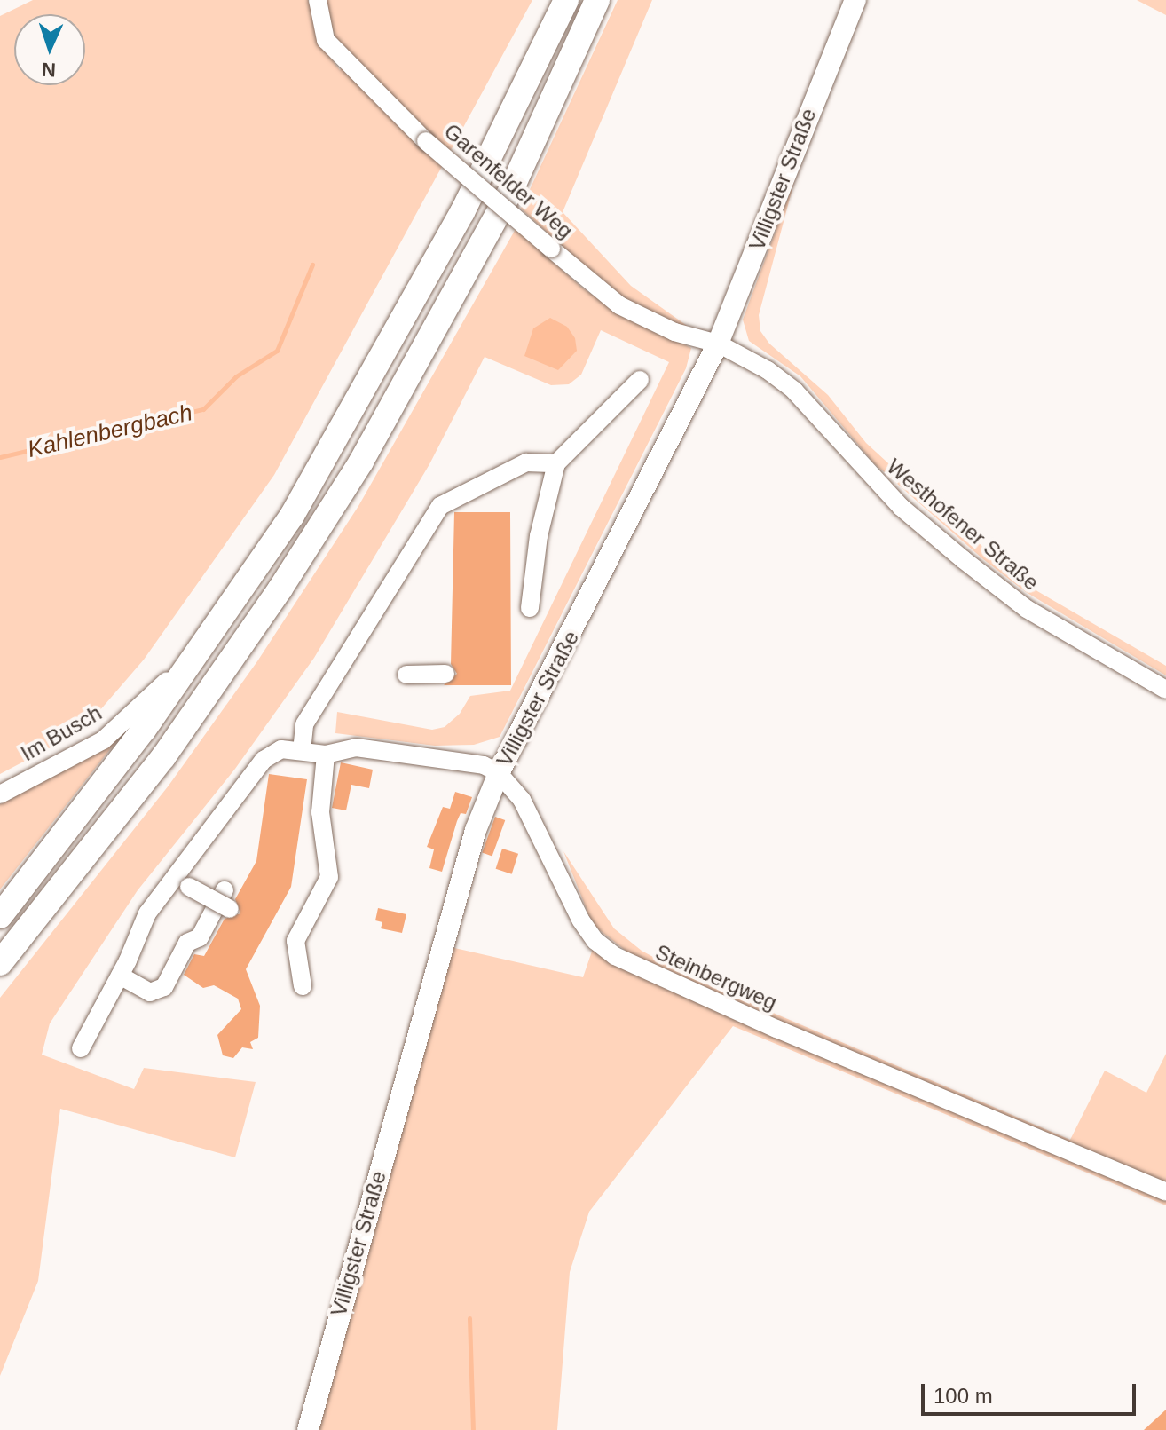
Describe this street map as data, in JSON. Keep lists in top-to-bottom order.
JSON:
{
  "streets": {
    "main road": ["Villigster Straße"],
    "street": [
      "Garenfelder Weg",
      "Westhofener Straße",
      "Im Busch",
      "Steinbergweg"
    ]
  },
  "crossings": [
    ["Villigster Straße", "Garenfelder Weg"],
    ["Villigster Straße", "Westhofener Straße"],
    ["Villigster Straße", "Steinbergweg"],
    ["Garenfelder Weg", "Westhofener Straße"]
  ],
  "water": ["Kahlenbergbach"],
  "scale_bar": "100 m",
  "north": "bottom"
}
